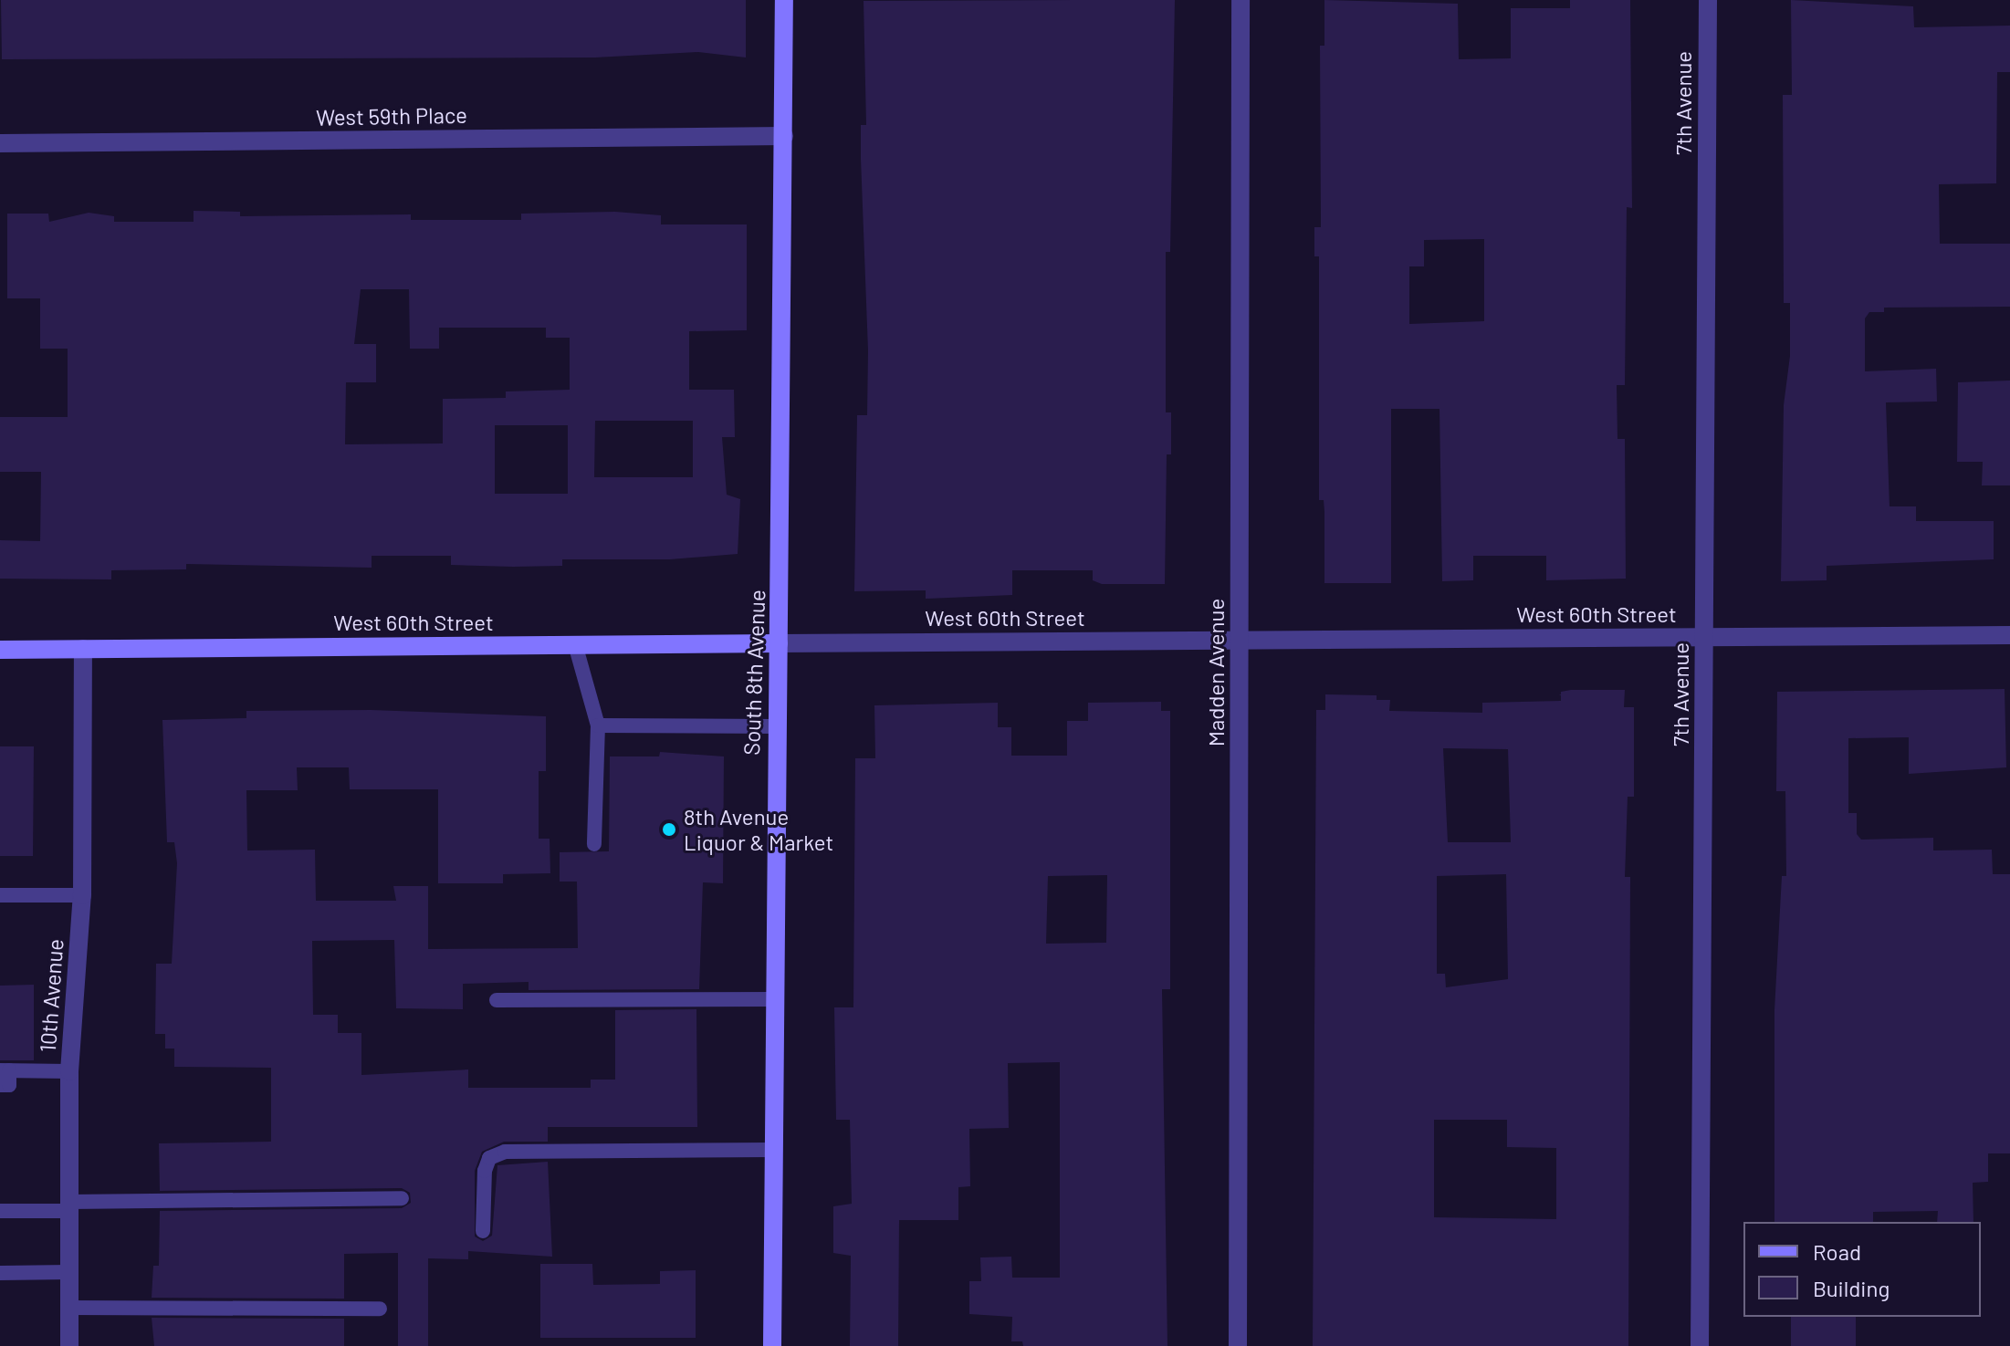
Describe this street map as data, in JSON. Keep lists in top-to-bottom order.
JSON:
{
  "streets": {
    "street": [
      "7th Avenue",
      "West 59th Place",
      "West 60th Street",
      "South 8th Avenue",
      "Madden Avenue",
      "10th Avenue"
    ]
  },
  "crossings": [
    ["7th Avenue", "West 60th Street"],
    ["West 59th Place", "South 8th Avenue"],
    ["West 60th Street", "South 8th Avenue"],
    ["West 60th Street", "Madden Avenue"],
    ["West 60th Street", "10th Avenue"]
  ],
  "places": ["8th Avenue Liquor & Market"],
  "legend": ["Road", "Building"]
}
